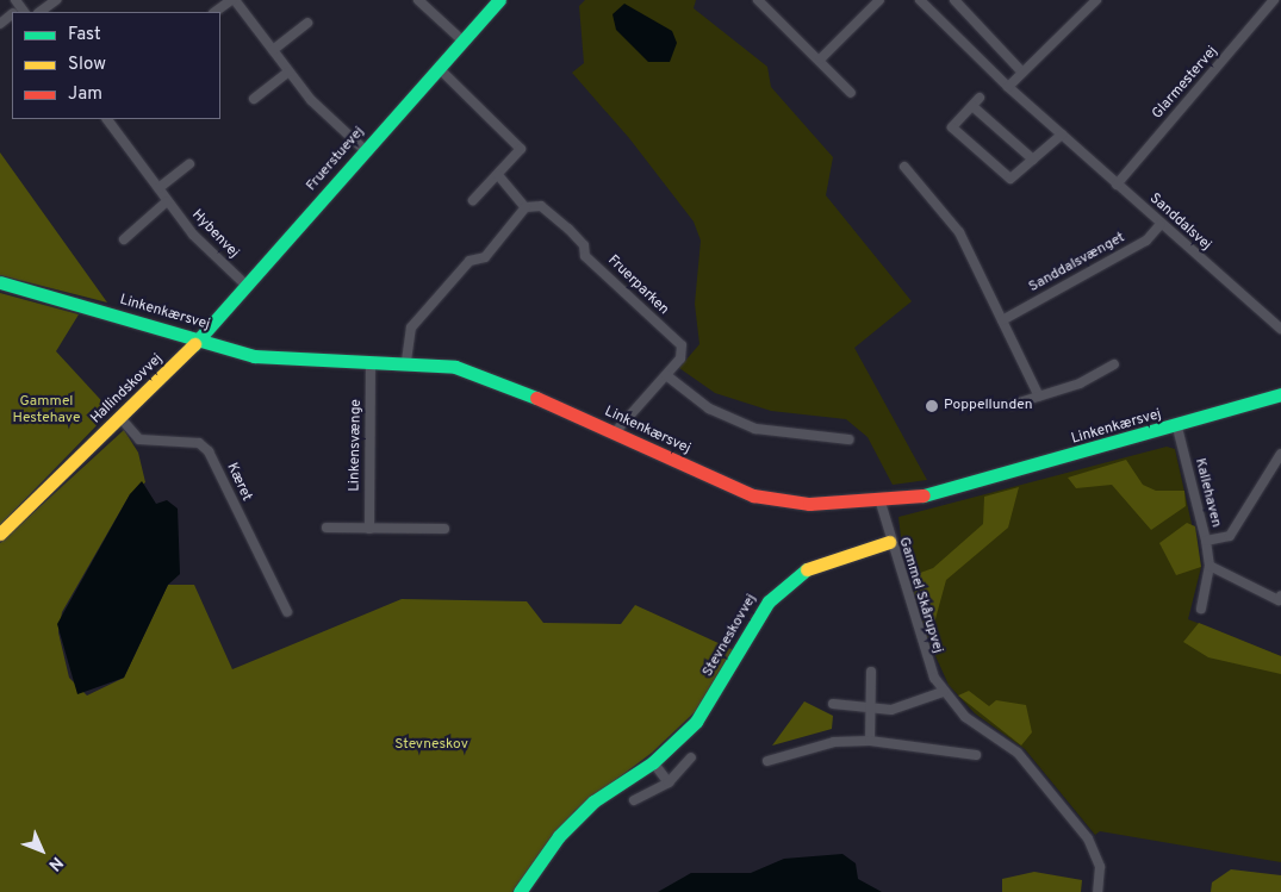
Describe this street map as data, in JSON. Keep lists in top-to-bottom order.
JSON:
{
  "streets": {
    "street": [
      "Glarmestervej",
      "Fruerstuevej",
      "Sanddalsvej",
      "Hybenvej",
      "Sanddalsvænget",
      "Fruerparken",
      "Linkenkærsvej",
      "Hallindskovvej",
      "Linkensvænge",
      "Kæret",
      "Kallehaven",
      "Gammel Skårupvej",
      "Stevneskovvej"
    ]
  },
  "crossings": [
    ["Glarmestervej", "Sanddalsvej"],
    ["Fruerstuevej", "Hybenvej"],
    ["Fruerstuevej", "Linkenkærsvej"],
    ["Fruerstuevej", "Hallindskovvej"],
    ["Sanddalsvej", "Sanddalsvænget"],
    ["Fruerparken", "Linkenkærsvej"],
    ["Linkenkærsvej", "Hallindskovvej"],
    ["Linkenkærsvej", "Linkensvænge"],
    ["Linkenkærsvej", "Kallehaven"],
    ["Linkenkærsvej", "Gammel Skårupvej"],
    ["Hallindskovvej", "Kæret"],
    ["Gammel Skårupvej", "Stevneskovvej"]
  ],
  "parks": ["Gammel Hestehave", "Stevneskov"],
  "places": ["Poppellunden"],
  "legend": ["Fast", "Slow", "Jam"],
  "north": "bottom right"
}
